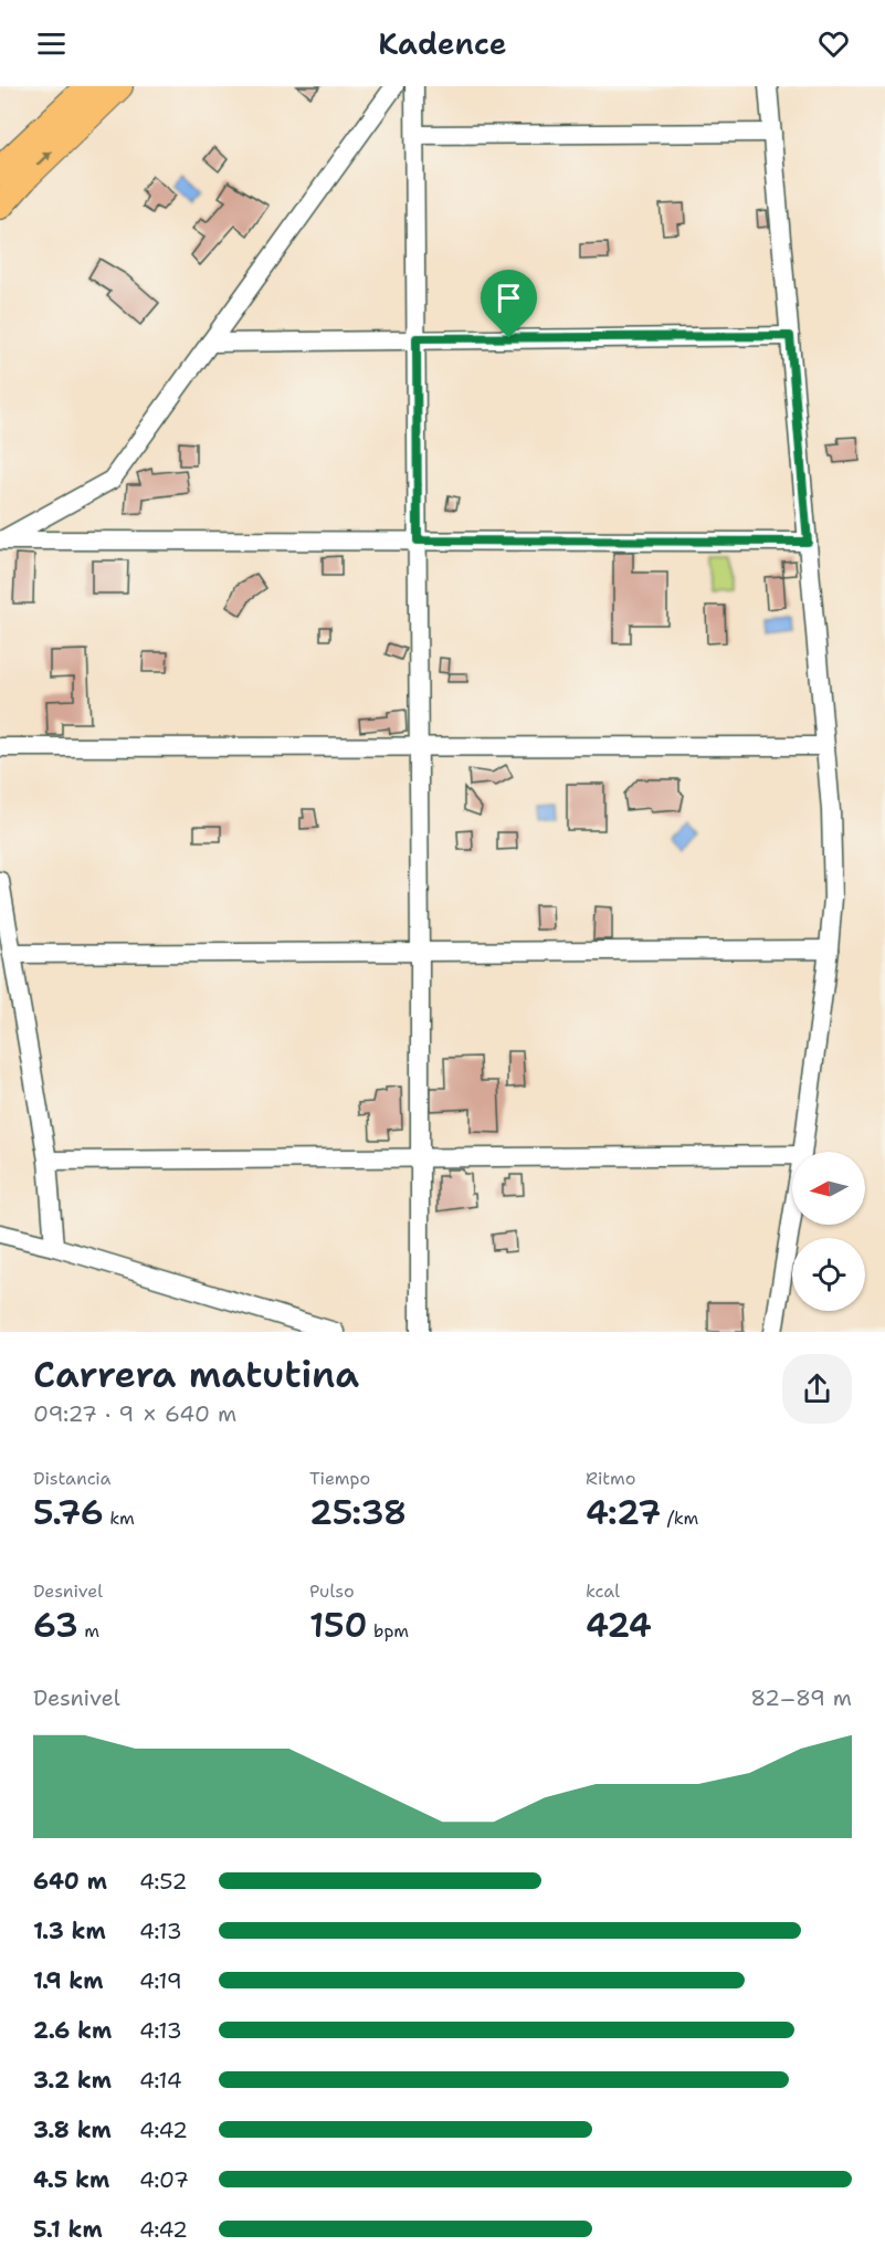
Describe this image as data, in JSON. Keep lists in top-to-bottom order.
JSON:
{
  "north": "left",
  "page": {
    "header": "Kadence",
    "heading": ["Carrera matutina", "09:27 · 9 × 640 m"],
    "stats": [
      ["Distancia", "5.76 km"],
      ["Tiempo", "25:38"],
      ["Ritmo", "4:27 /km"],
      ["Desnivel", "63 m"],
      ["Pulso", "150 bpm"],
      ["kcal", "424"]
    ],
    "chart": ["Desnivel", "82–89 m"],
    "list": [
      {
        "name": "640 m",
        "note": "4:52"
      },
      {
        "name": "1.3 km",
        "note": "4:13"
      },
      {
        "name": "1.9 km",
        "note": "4:19"
      },
      {
        "name": "2.6 km",
        "note": "4:13"
      },
      {
        "name": "3.2 km",
        "note": "4:14"
      },
      {
        "name": "3.8 km",
        "note": "4:42"
      },
      {
        "name": "4.5 km",
        "note": "4:07"
      },
      {
        "name": "5.1 km",
        "note": "4:42"
      }
    ]
  }
}
